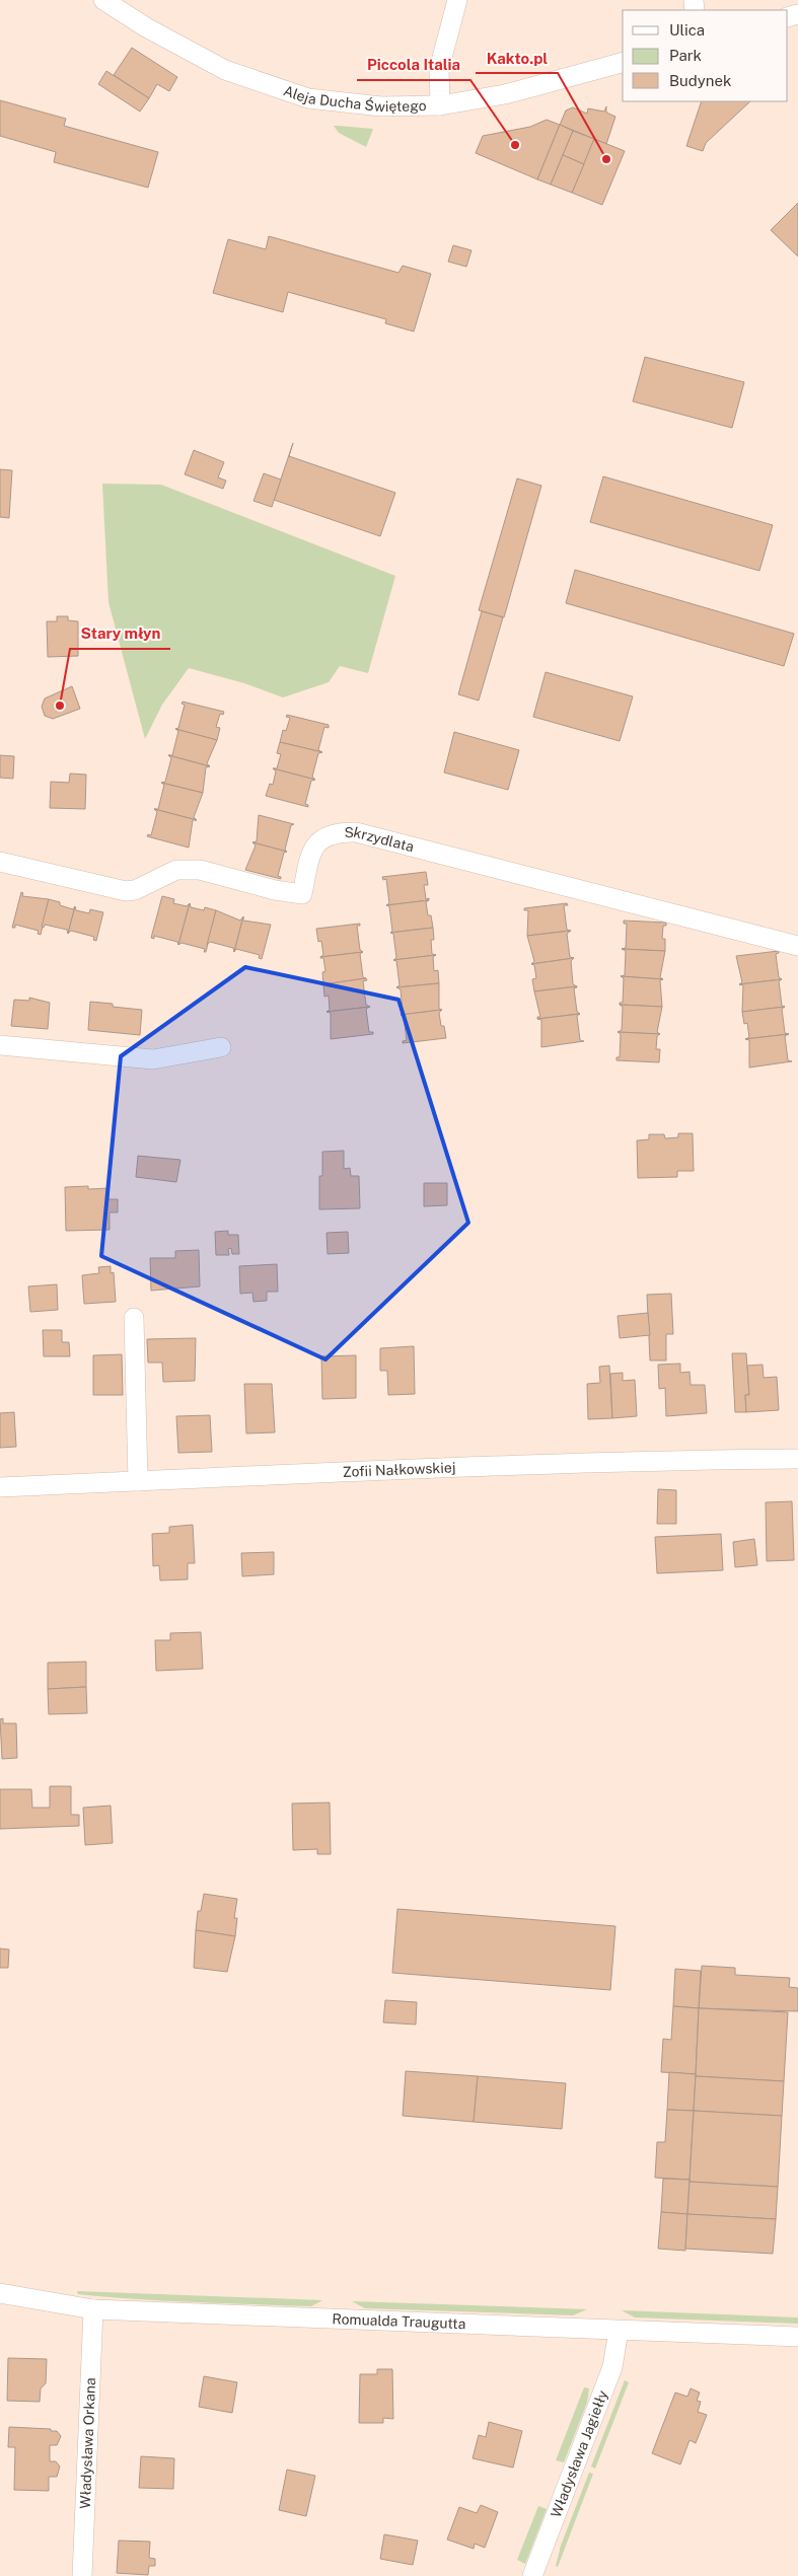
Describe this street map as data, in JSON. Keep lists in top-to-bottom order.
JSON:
{
  "streets": {
    "street": [
      "Aleja Ducha Świętego",
      "Skrzydlata",
      "Zofii Nałkowskiej",
      "Romualda Traugutta",
      "Władysława Orkana",
      "Władysława Jagiełły"
    ]
  },
  "crossings": [
    ["Romualda Traugutta", "Władysława Orkana"],
    ["Romualda Traugutta", "Władysława Jagiełły"]
  ],
  "places": ["Piccola Italia", "Kakto.pl", "Stary młyn"],
  "legend": ["Ulica", "Park", "Budynek"]
}
